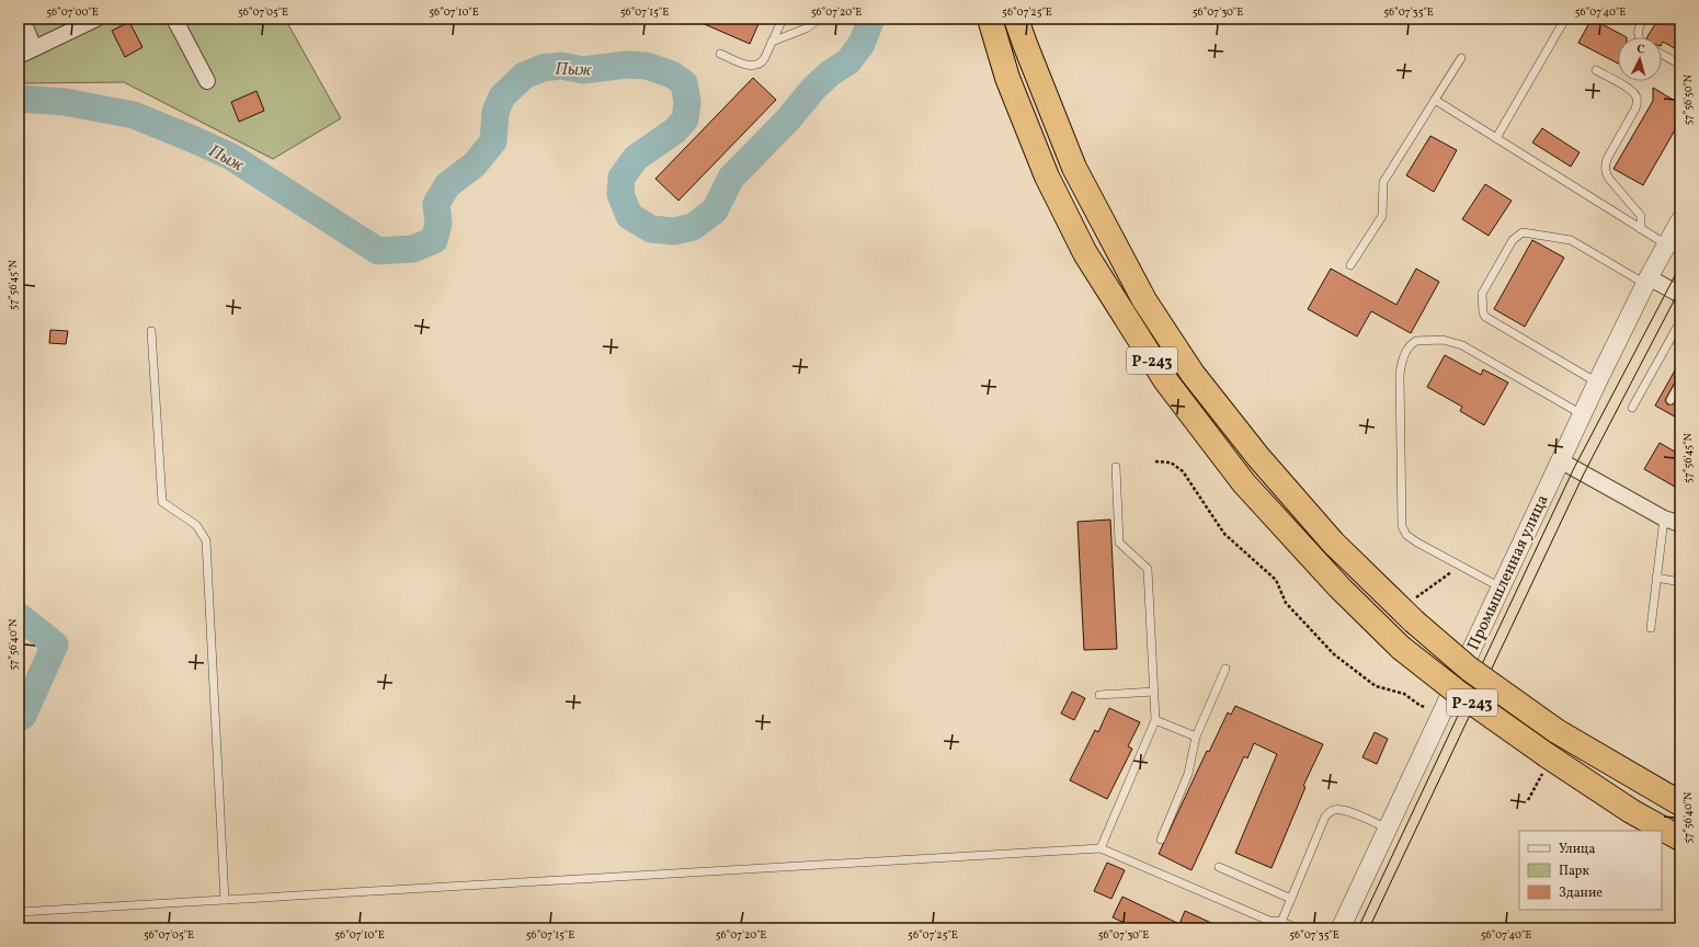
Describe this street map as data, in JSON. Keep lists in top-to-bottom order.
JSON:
{
  "streets": {
    "highway": ["Р-243"],
    "street": ["Промышленная улица"]
  },
  "water": ["Пыж"],
  "legend": ["Улица", "Парк", "Здание"],
  "north": "top",
  "coordinates": [
    "56°07'00\"E",
    "56°07'05\"E",
    "56°07'10\"E",
    "56°07'15\"E",
    "56°07'20\"E",
    "56°07'25\"E",
    "56°07'30\"E",
    "56°07'35\"E",
    "56°07'40\"E",
    "57°56'50\"N",
    "57°56'45\"N",
    "57°56'40\"N"
  ]
}
